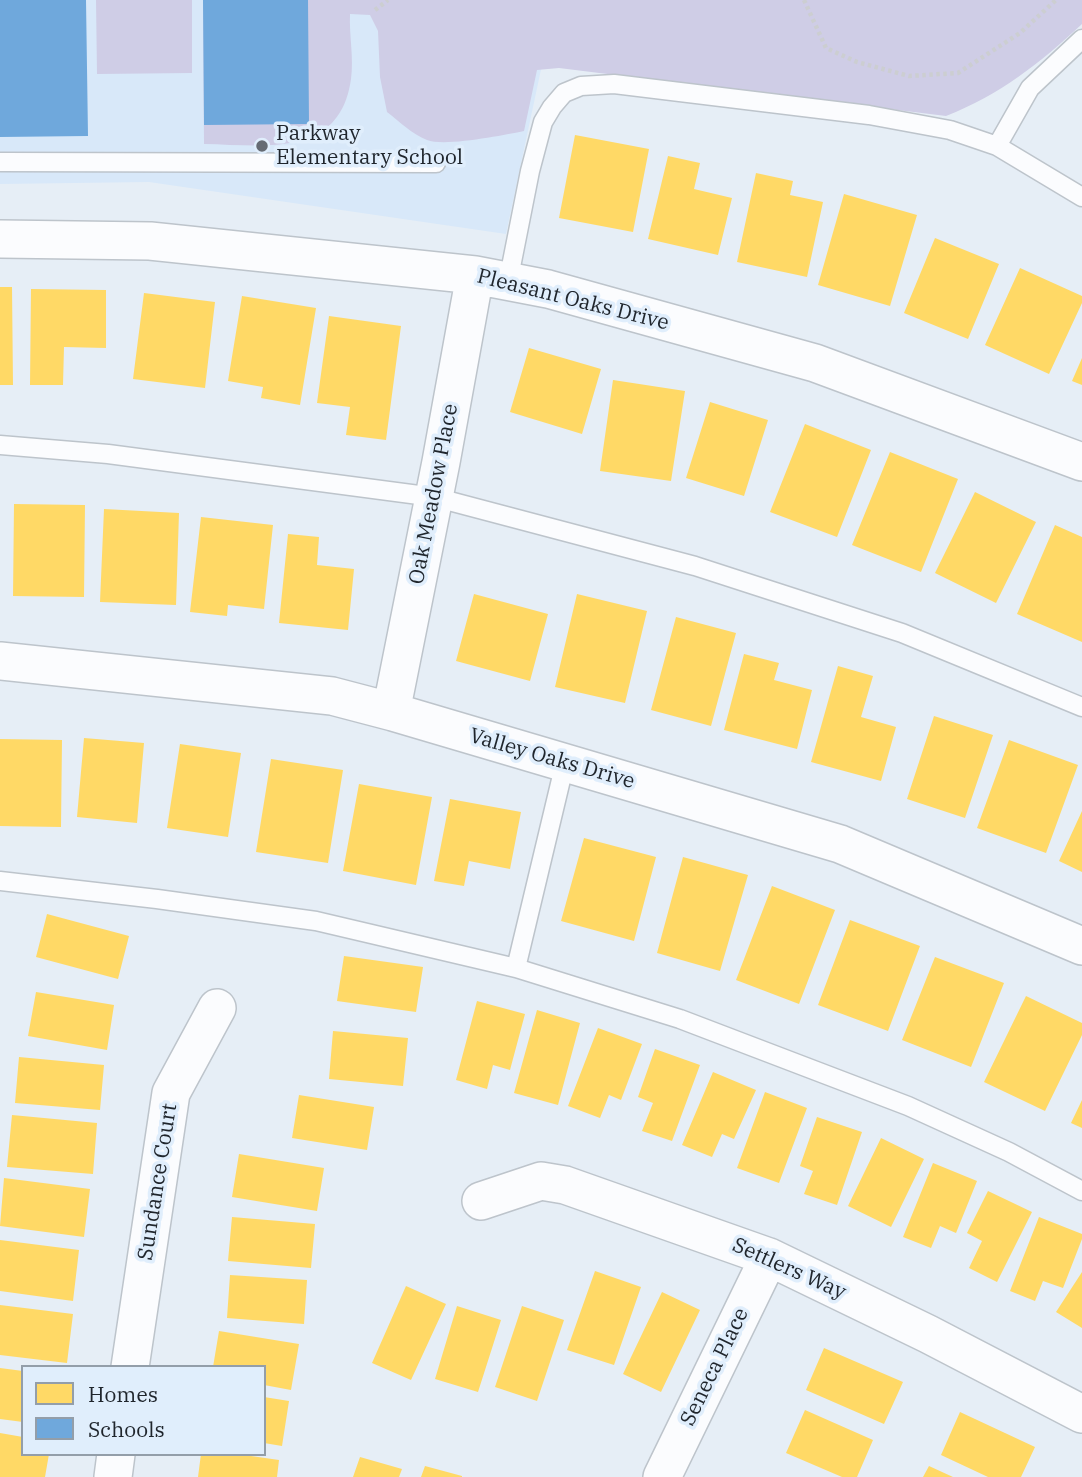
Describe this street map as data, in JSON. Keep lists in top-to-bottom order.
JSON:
{
  "streets": {
    "street": [
      "Pleasant Oaks Drive",
      "Oak Meadow Place",
      "Valley Oaks Drive",
      "Sundance Court",
      "Settlers Way",
      "Seneca Place"
    ]
  },
  "crossings": [
    ["Pleasant Oaks Drive", "Oak Meadow Place"],
    ["Oak Meadow Place", "Valley Oaks Drive"],
    ["Settlers Way", "Seneca Place"]
  ],
  "places": ["Parkway Elementary School"],
  "legend": ["Homes", "Schools"]
}
